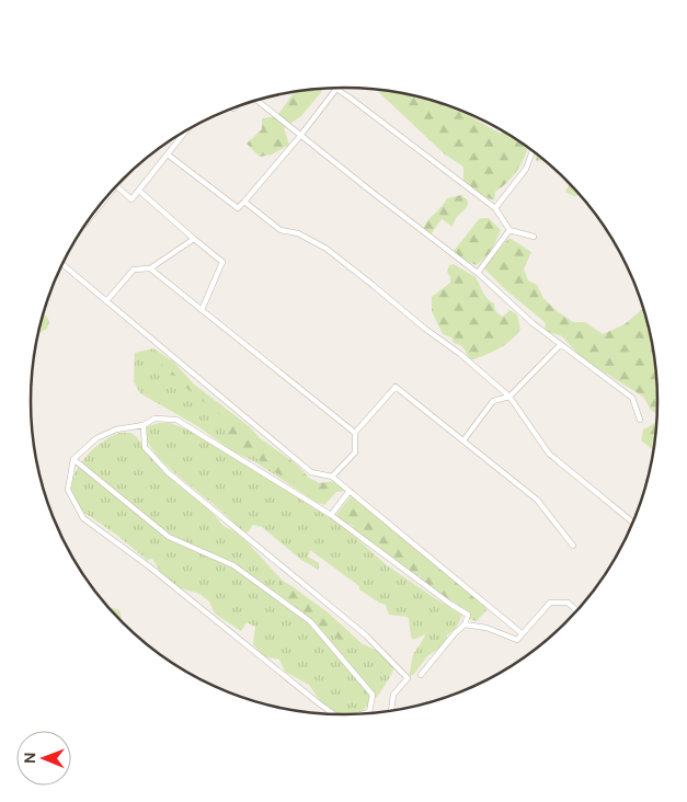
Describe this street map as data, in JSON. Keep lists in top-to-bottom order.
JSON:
{
  "north": "left"
}
